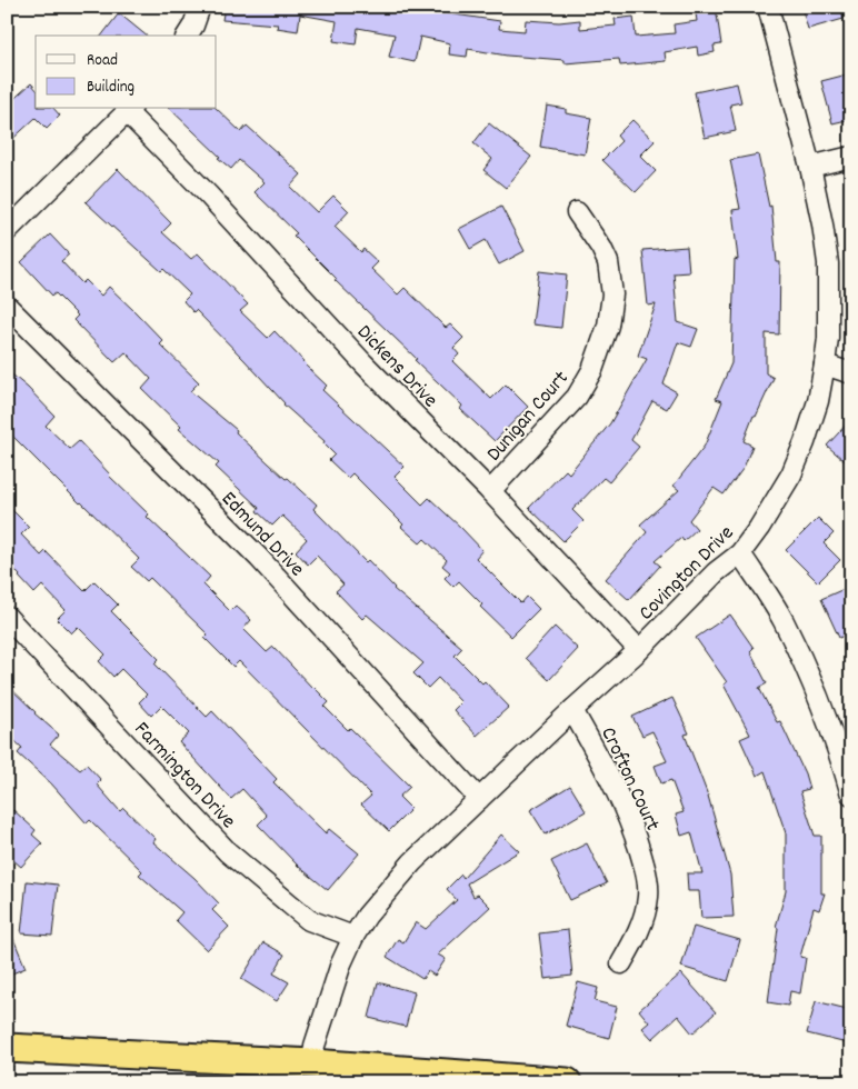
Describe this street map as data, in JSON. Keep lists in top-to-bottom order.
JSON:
{
  "streets": {
    "street": [
      "Dickens Drive",
      "Dunigan Court",
      "Edmund Drive",
      "Covington Drive",
      "Farmington Drive",
      "Crofton Court"
    ]
  },
  "crossings": [
    ["Dickens Drive", "Dunigan Court"],
    ["Dickens Drive", "Covington Drive"],
    ["Edmund Drive", "Covington Drive"],
    ["Covington Drive", "Farmington Drive"],
    ["Covington Drive", "Crofton Court"]
  ],
  "legend": ["Road", "Building"]
}
